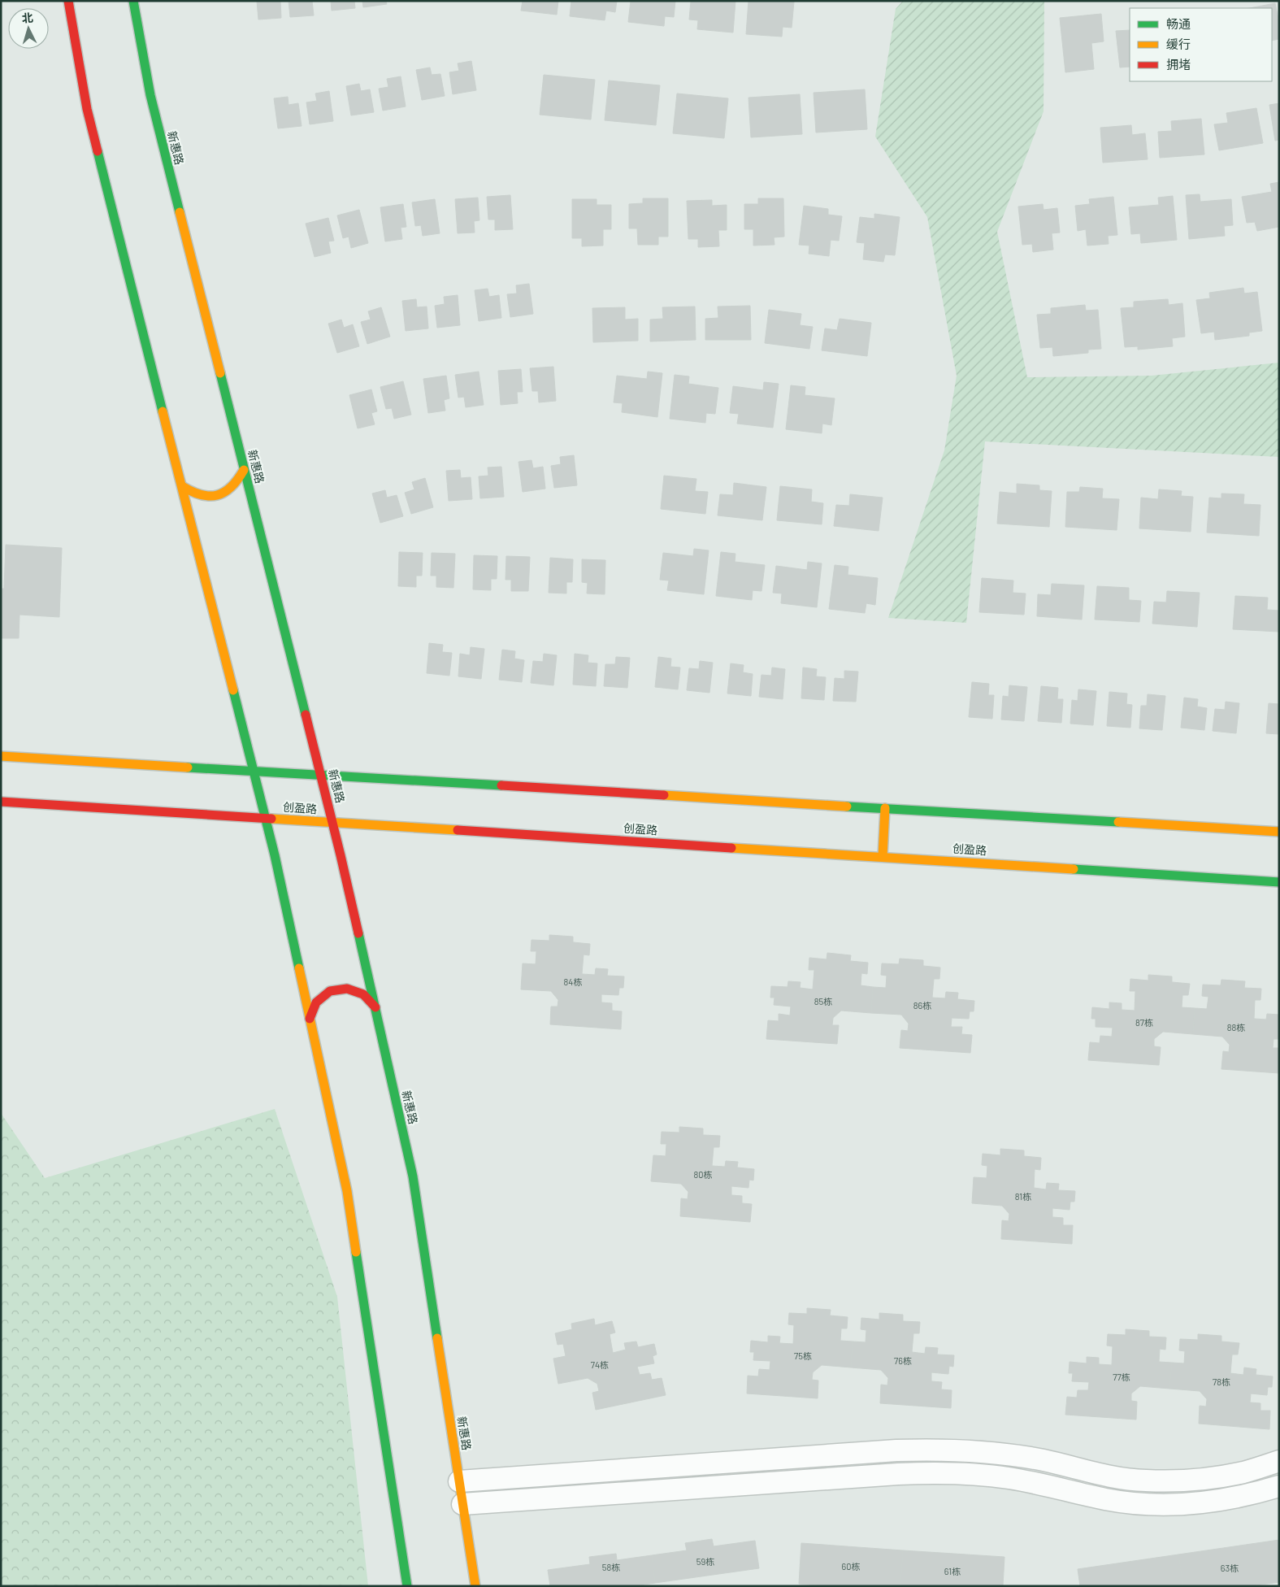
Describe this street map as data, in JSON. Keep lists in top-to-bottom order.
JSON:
{
  "streets": {
    "main road": ["新惠路", "创盈路"]
  },
  "crossings": [
    ["新惠路", "创盈路"]
  ],
  "house_numbers": [
    "84栋",
    "85栋",
    "86栋",
    "87栋",
    "88栋",
    "80栋",
    "81栋",
    "75栋",
    "76栋",
    "74栋",
    "77栋",
    "78栋",
    "59栋",
    "60栋",
    "58栋",
    "63栋",
    "61栋"
  ],
  "legend": ["畅通", "缓行", "拥堵"],
  "north": "top"
}
